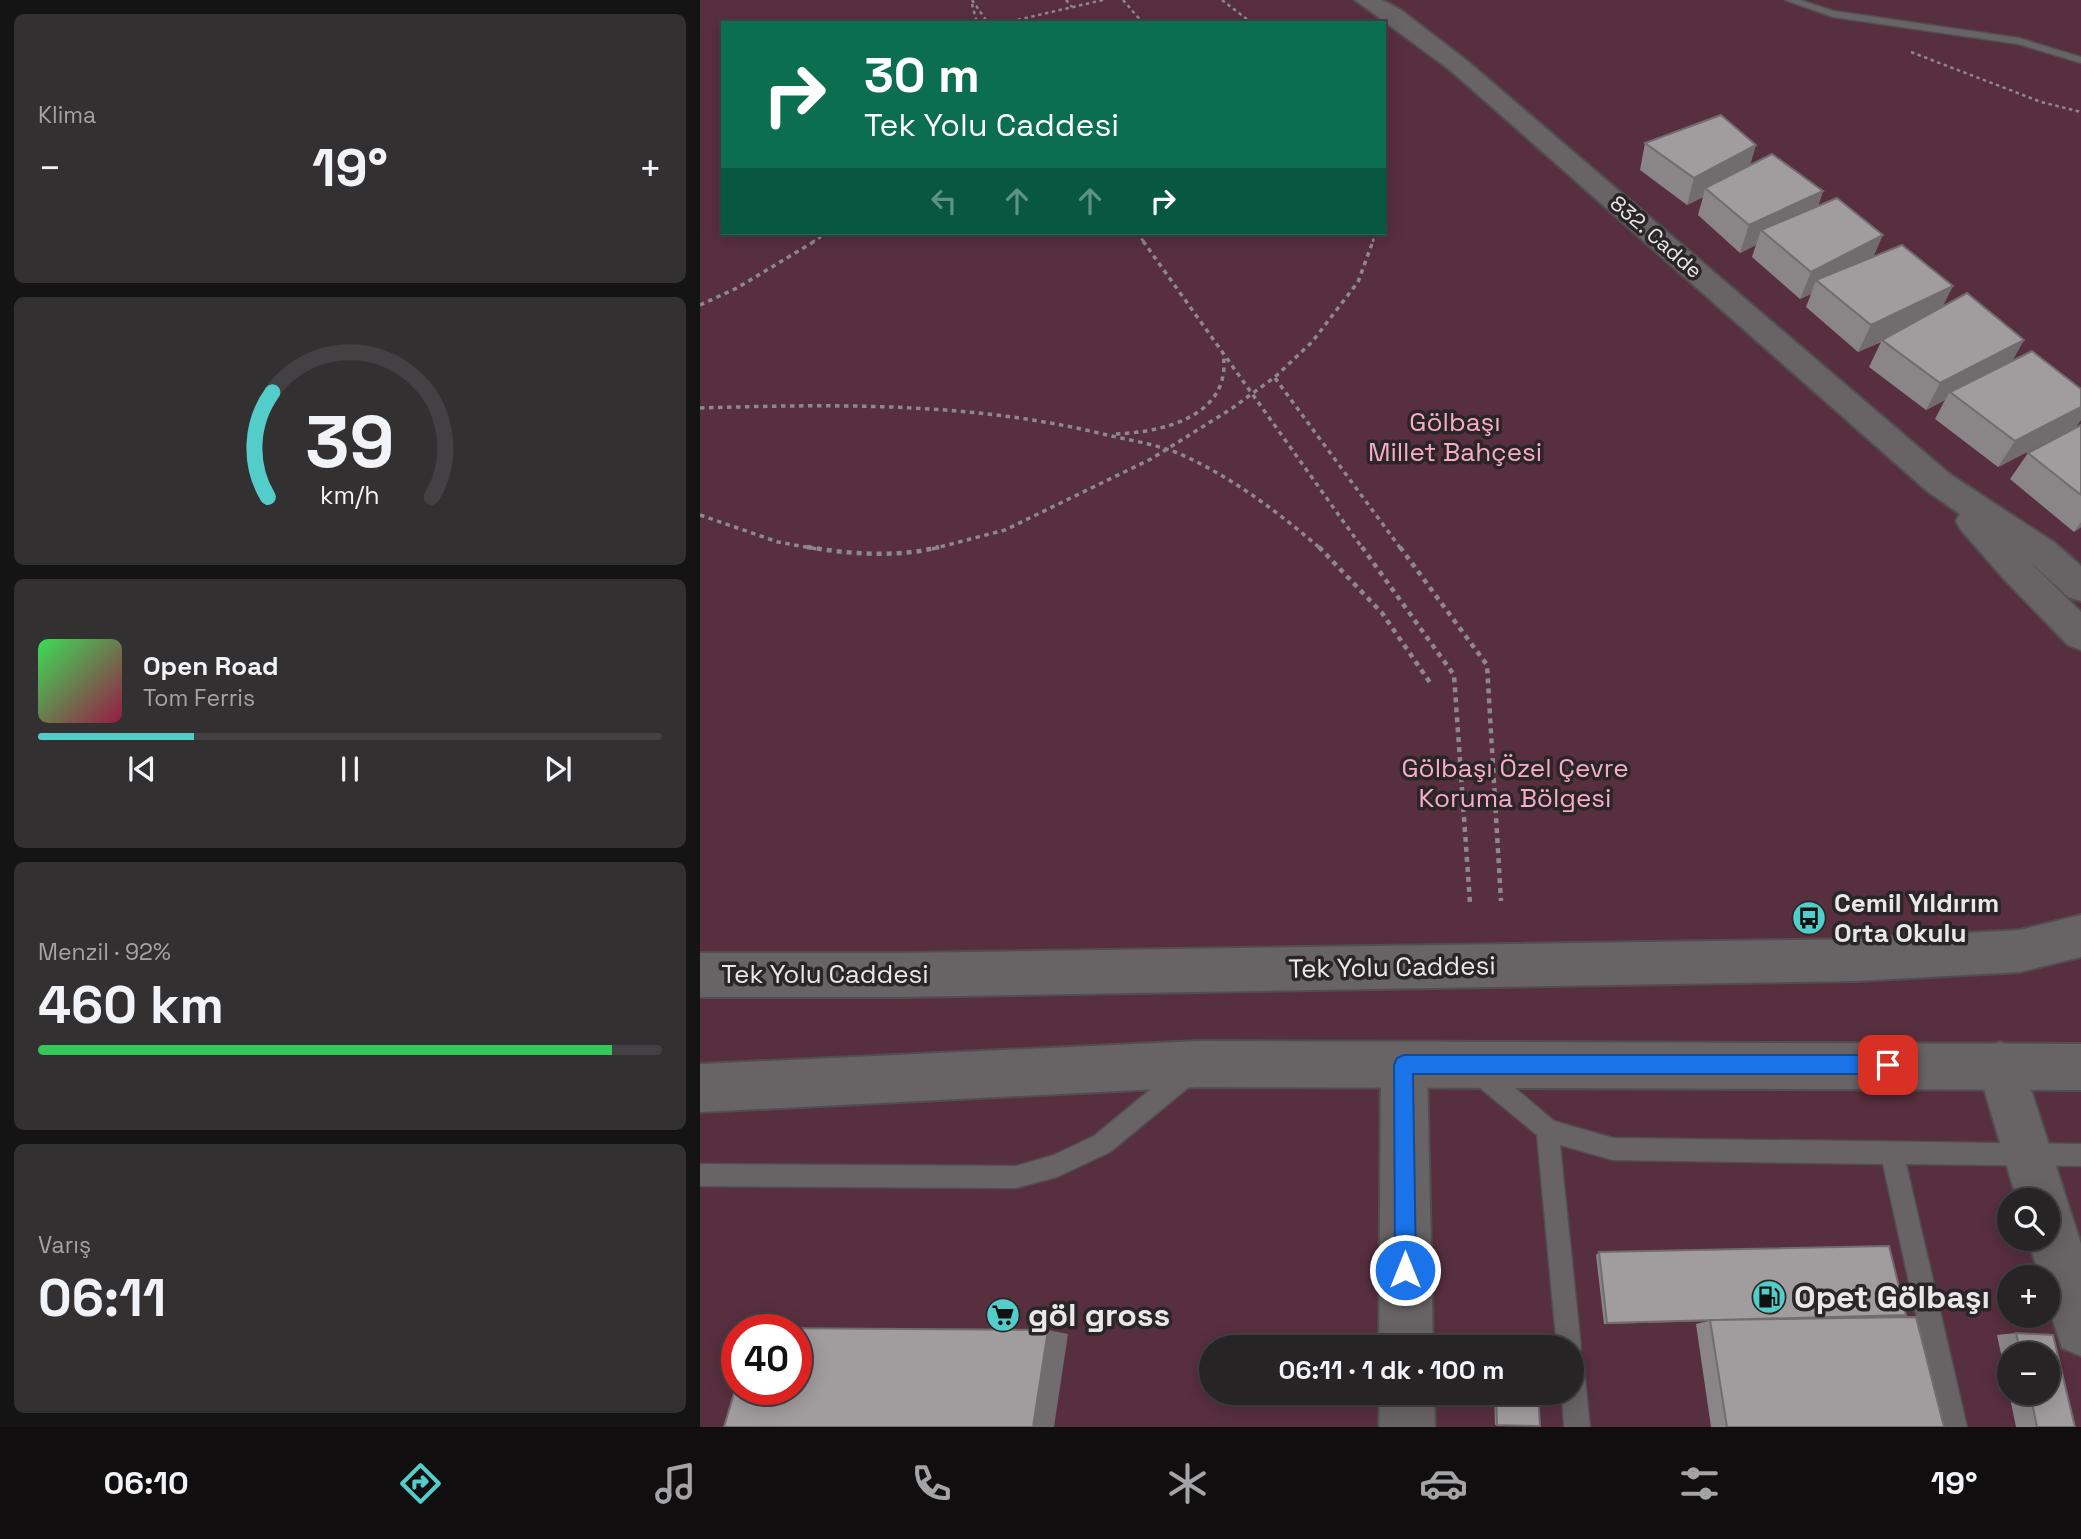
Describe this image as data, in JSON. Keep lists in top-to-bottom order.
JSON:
{
  "streets": {
    "main road": ["832. Cadde", "Tek Yolu Caddesi"]
  },
  "parks": ["Gölbaşı Millet Bahçesi", "Gölbaşı Özel Çevre Koruma Bölgesi"],
  "places": {
    "bus stop": ["Cemil Yıldırım Orta Okulu"],
    "fuel station": ["Opet Gölbaşı"],
    "supermarket": ["göl gross"]
  },
  "page": {
    "tile": [
      "Klima",
      ["Menzil · 92%", "460 km"],
      ["Varış", "06:11"]
    ],
    "turn": ["30 m", "Tek Yolu Caddesi"],
    "heat": ["−", "19°", "+"],
    "song": ["Open Road", "Tom Ferris"],
    "map_buttons": ["+", "−"],
    "limit": "40",
    "trip": "06:11 · 1 dk · 100 m",
    "tabs": ["06:10", "19°"],
    "gauge": ["39", "km/h"]
  }
}
